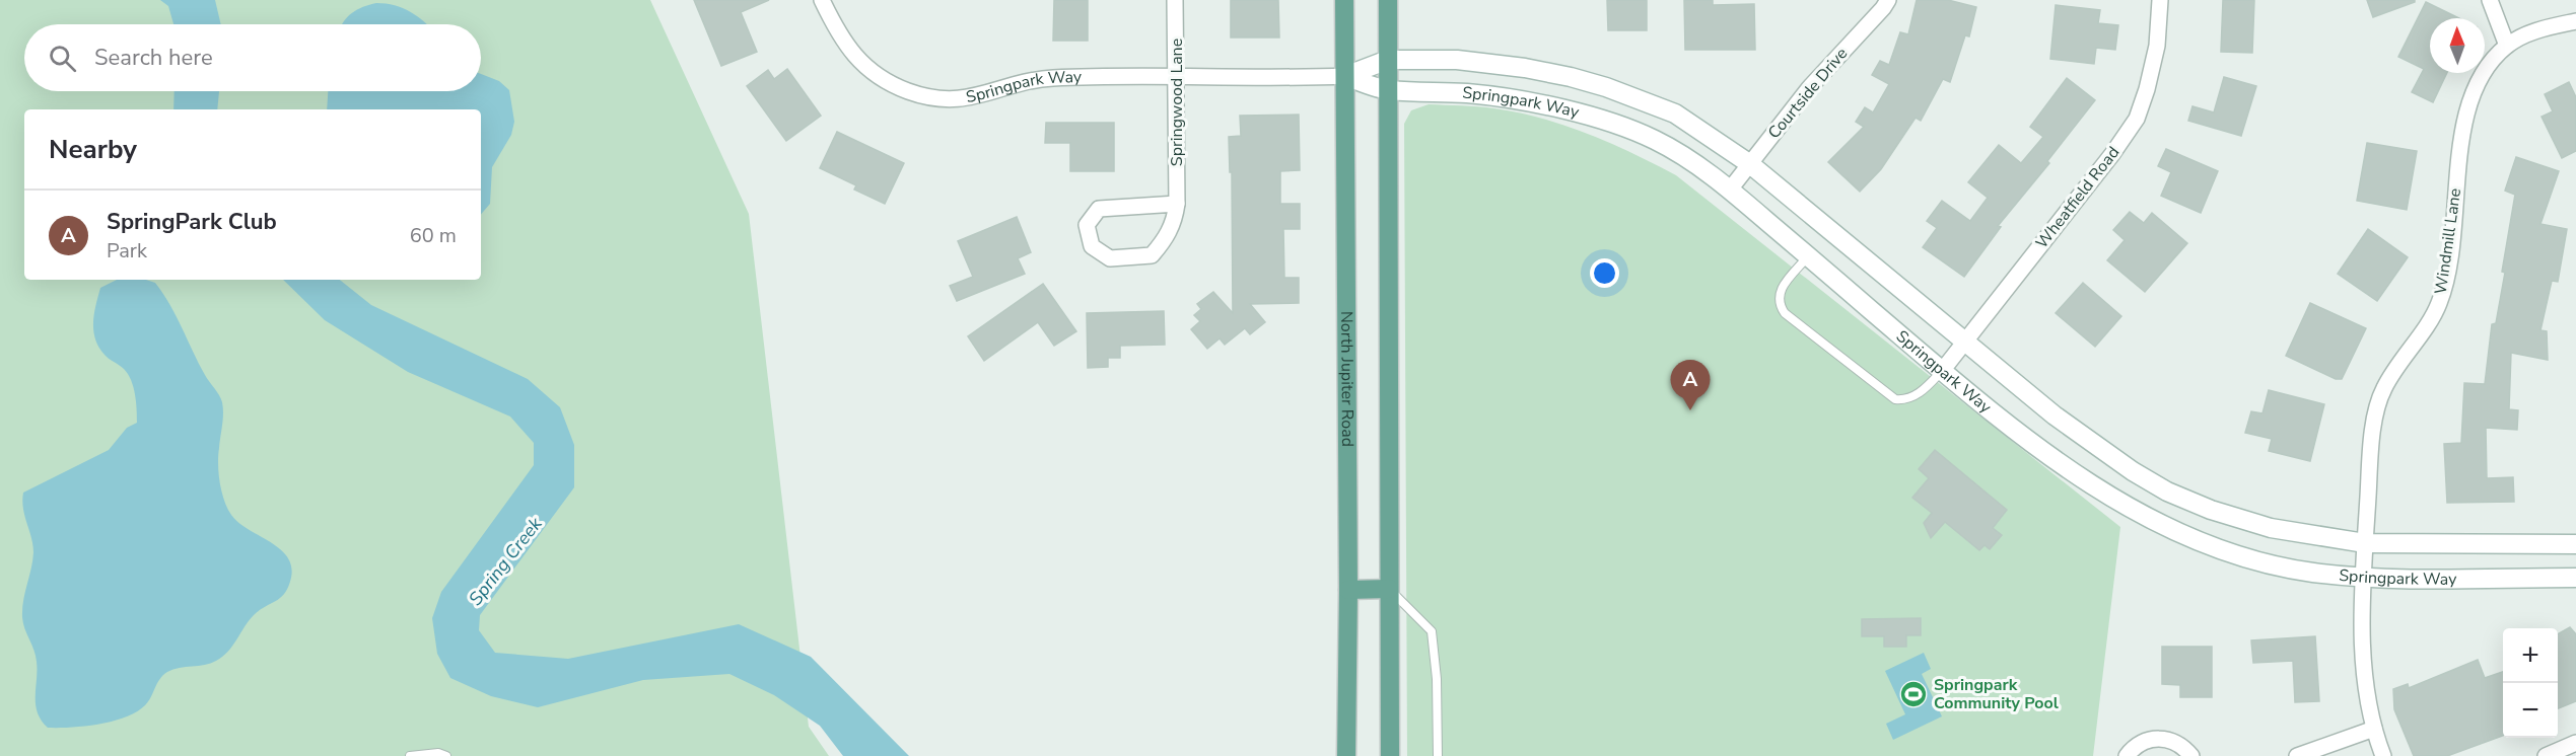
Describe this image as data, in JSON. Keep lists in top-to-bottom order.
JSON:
{
  "streets": {
    "main road": ["North Jupiter Road"],
    "street": [
      "Springpark Way",
      "Courtside Drive",
      "Springwood Lane",
      "Wheatfield Road",
      "Windmill Lane"
    ]
  },
  "crossings": [
    ["Springpark Way", "Courtside Drive"],
    ["Springpark Way", "Springwood Lane"],
    ["Springpark Way", "Wheatfield Road"],
    ["Springpark Way", "Windmill Lane"],
    ["Springpark Way", "North Jupiter Road"]
  ],
  "water": ["Spring Creek"],
  "places": {
    "sports": ["Springpark Community Pool"]
  },
  "north": "top",
  "page": {
    "search": "Search here",
    "heading": "Nearby",
    "list": [
      {
        "mark": "A",
        "name": "SpringPark Club",
        "note": "Park",
        "value": "60 m"
      }
    ],
    "pins": "A",
    "map_buttons": ["+", "−"]
  }
}
